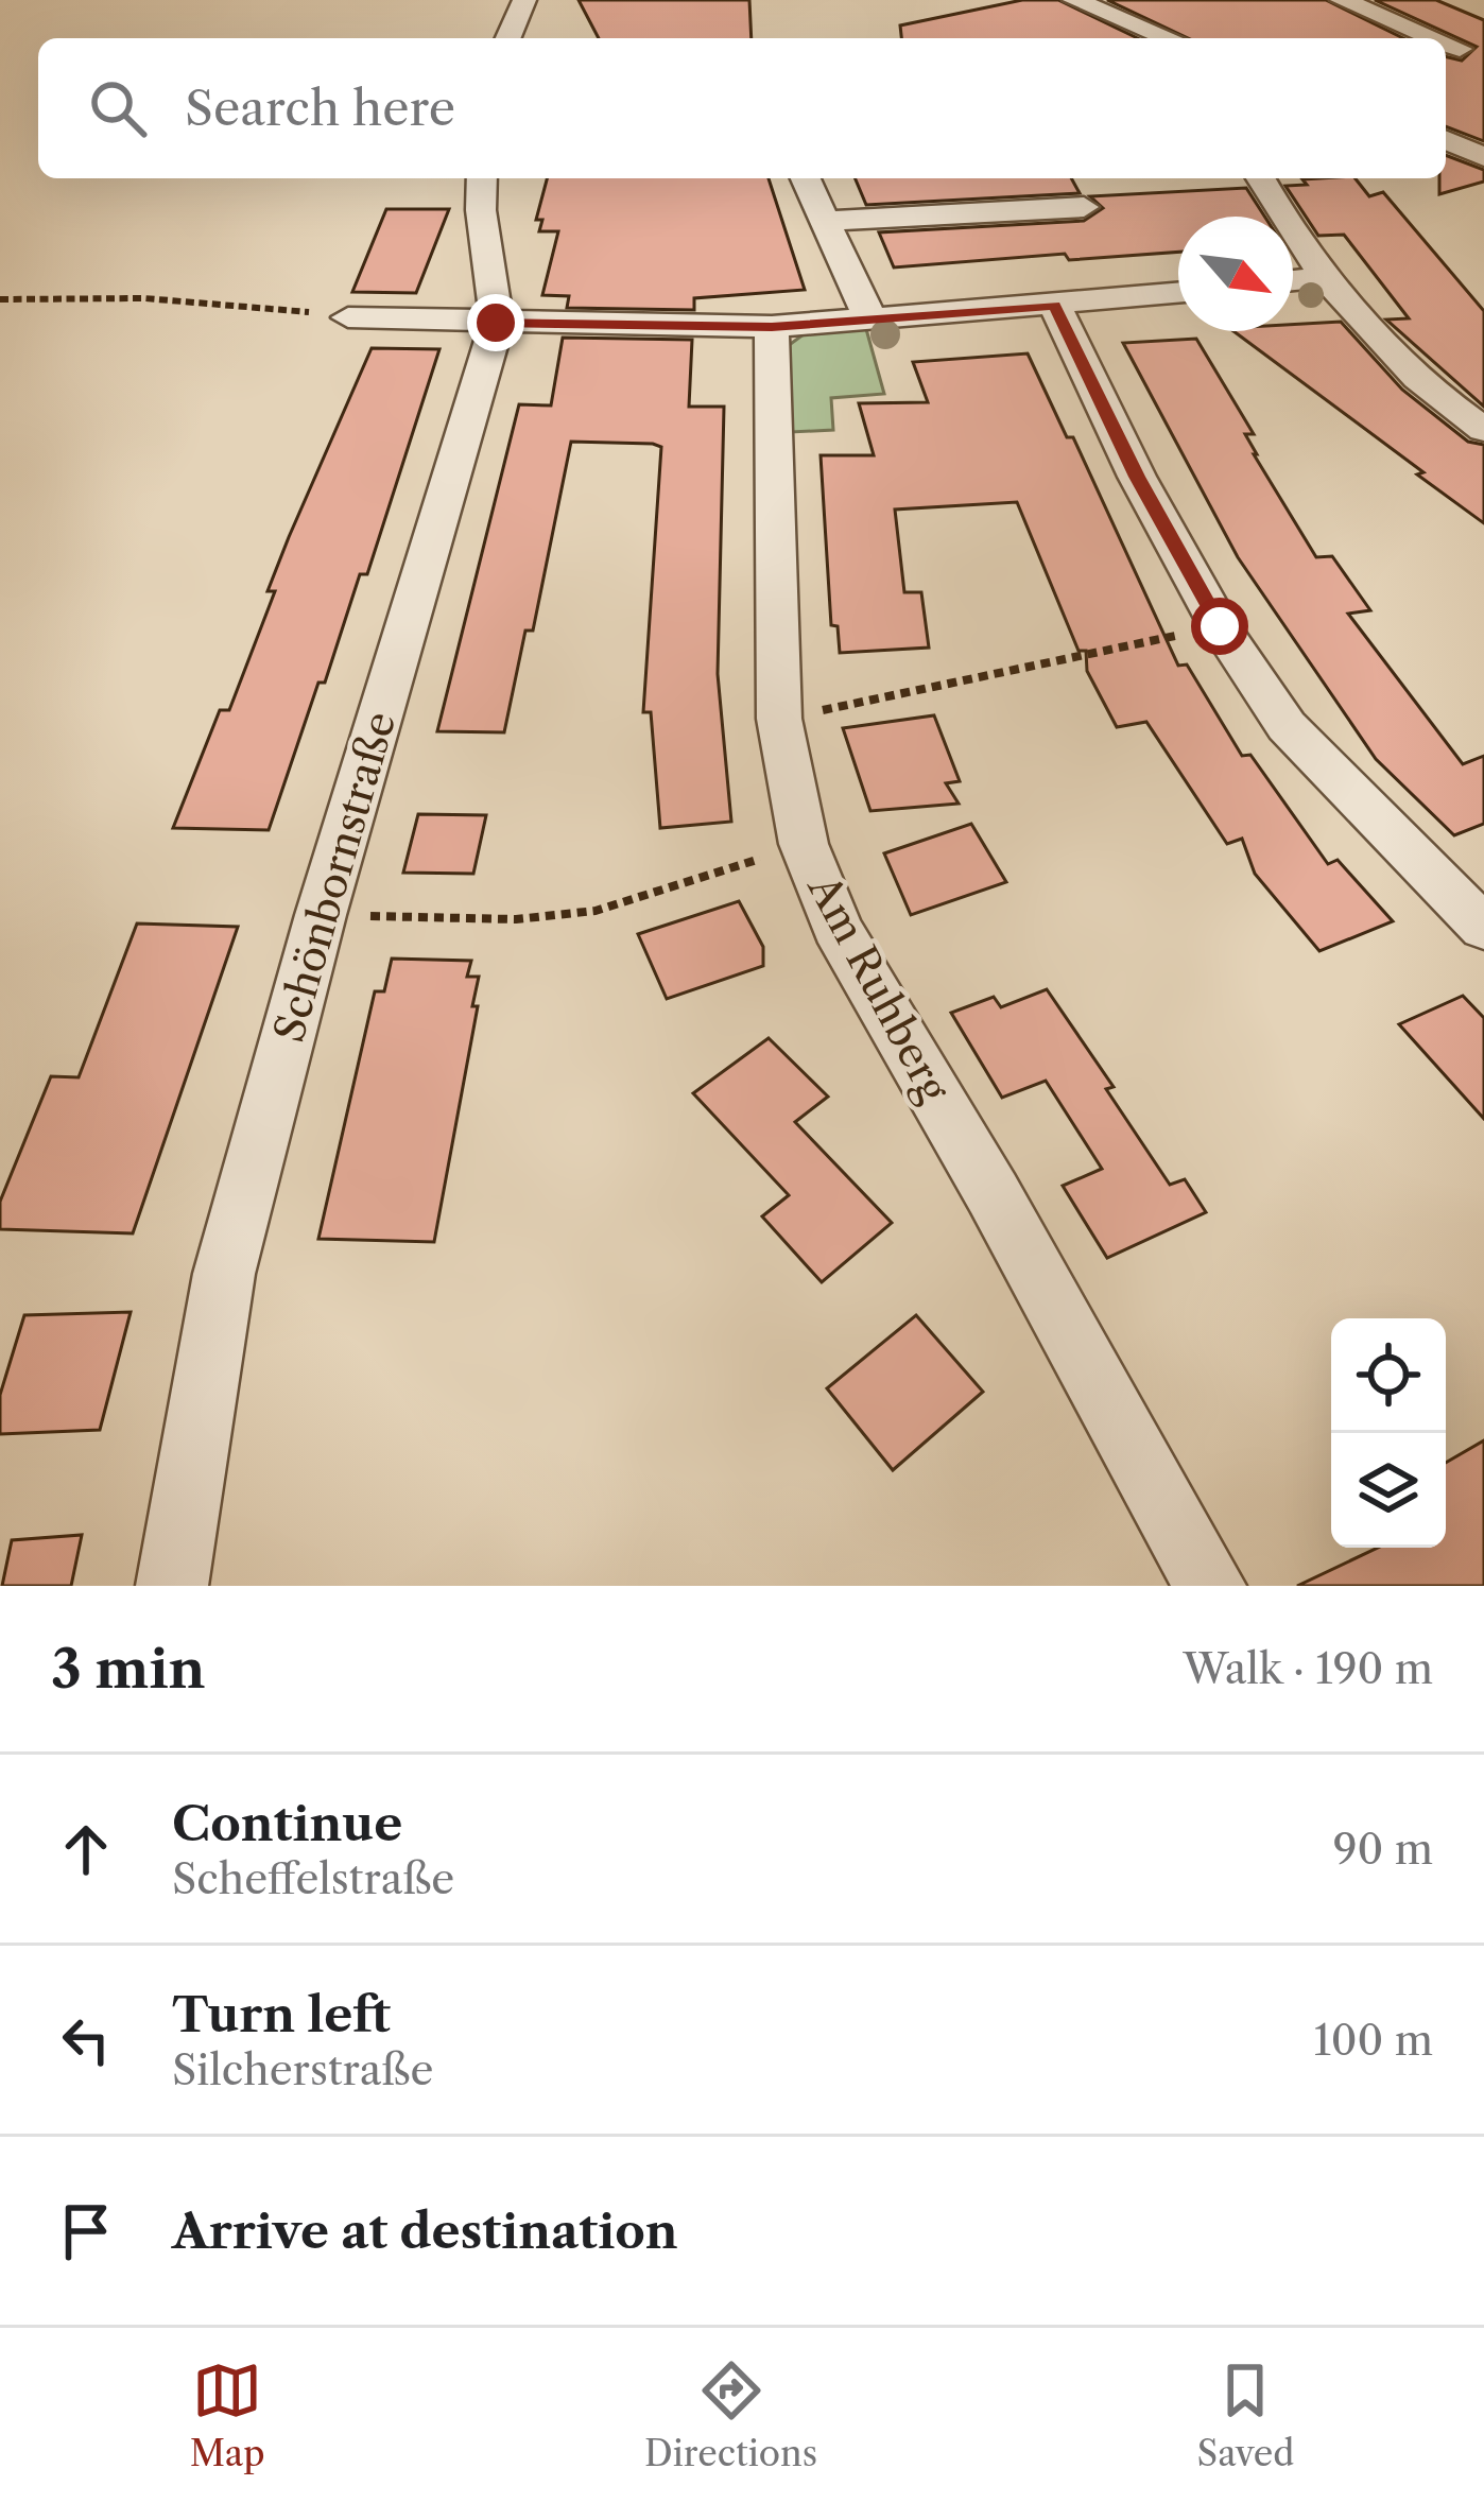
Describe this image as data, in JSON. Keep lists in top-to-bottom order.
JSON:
{
  "streets": {
    "street": ["Schönbornstraße", "Am Ruhberg"]
  },
  "north": "bottom right",
  "page": {
    "search": "Search here",
    "heading": ["3 min", "Walk · 190 m"],
    "list": [
      ["Continue", "Scheffelstraße", "90 m"],
      ["Turn left", "Silcherstraße", "100 m"],
      "Arrive at destination"
    ],
    "nav": ["Map", "Directions", "Saved"]
  }
}
